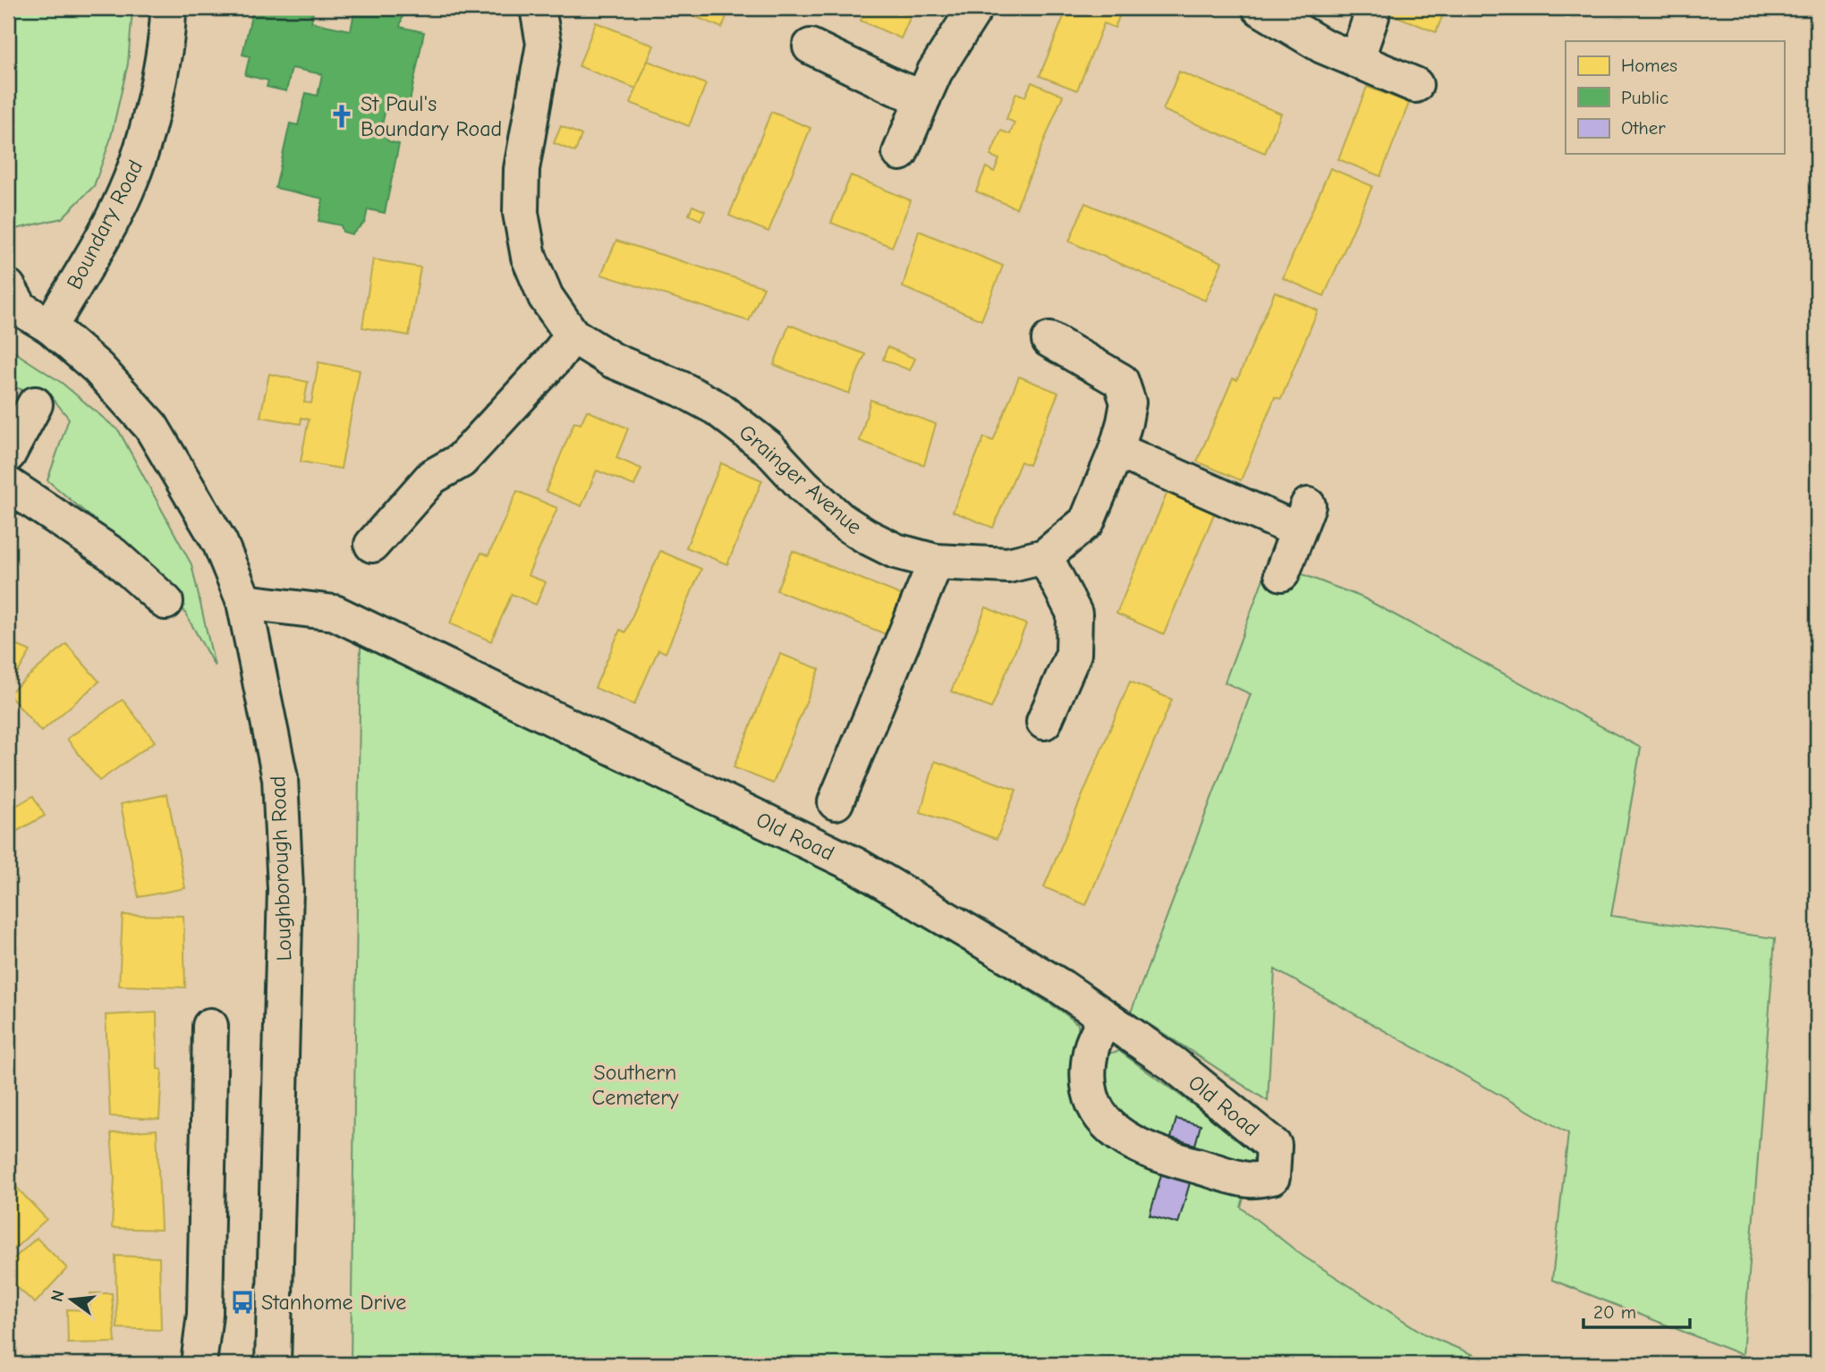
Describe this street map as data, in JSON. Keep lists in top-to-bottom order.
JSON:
{
  "streets": {
    "street": [
      "Boundary Road",
      "Grainger Avenue",
      "Old Road",
      "Loughborough Road"
    ]
  },
  "crossings": [
    ["Boundary Road", "Loughborough Road"],
    ["Old Road", "Loughborough Road"]
  ],
  "parks": ["Southern Cemetery"],
  "places": {
    "church": ["St Paul's Boundary Road"],
    "bus stop": ["Stanhome Drive"]
  },
  "legend": ["Homes", "Public", "Other"],
  "scale_bar": "20 m",
  "north": "left"
}
